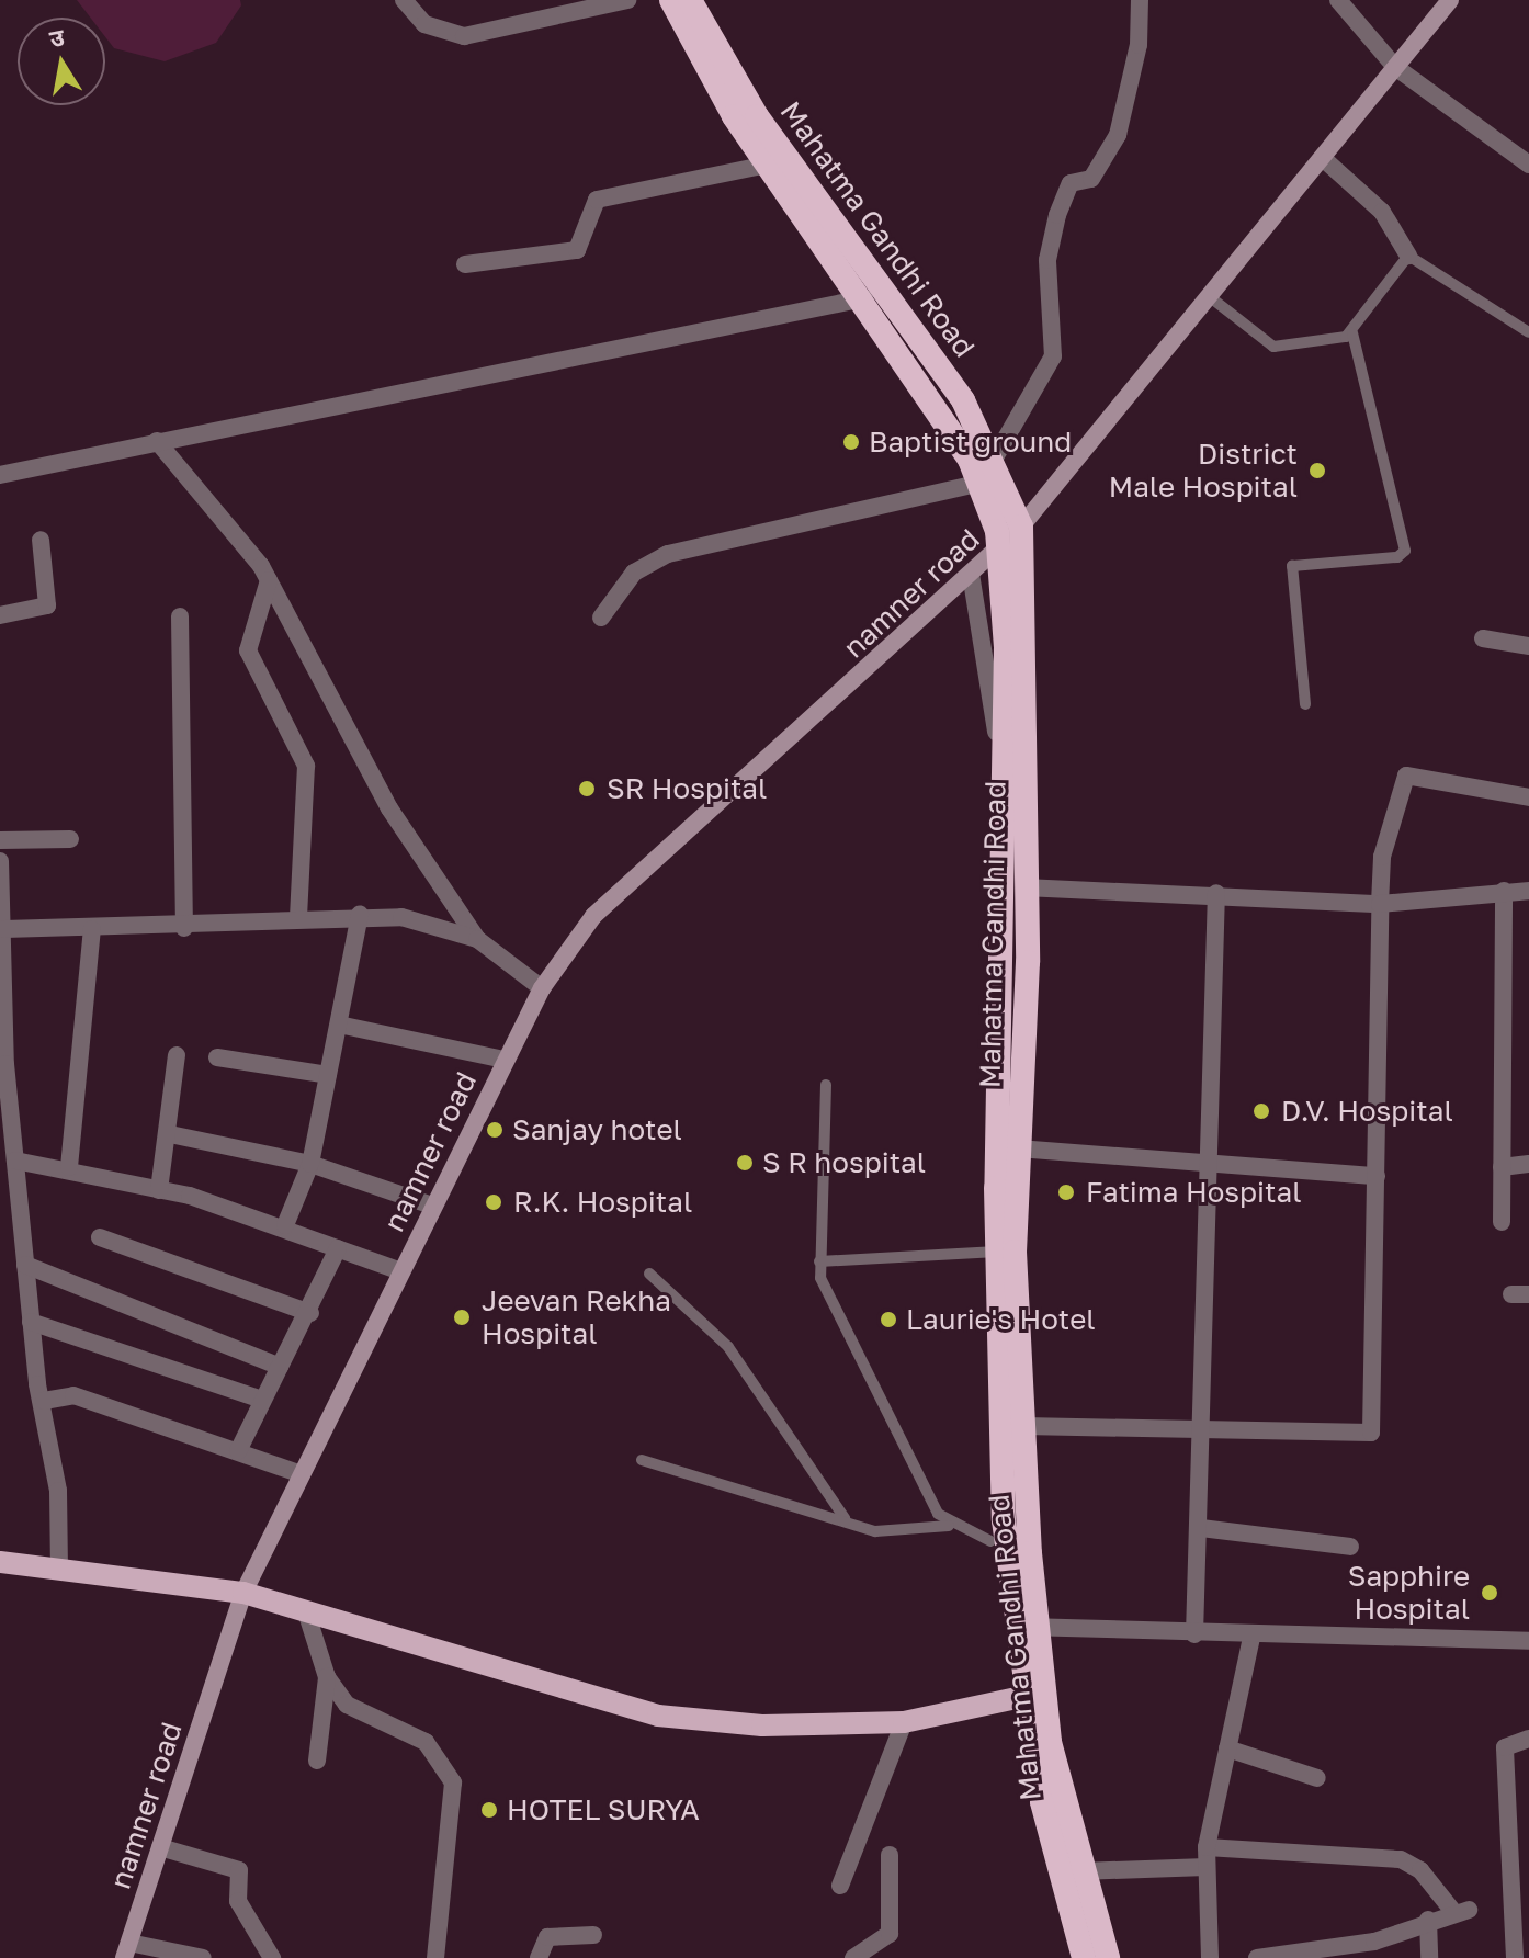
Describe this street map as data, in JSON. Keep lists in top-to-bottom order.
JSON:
{
  "streets": {
    "highway": ["Mahatma Gandhi Road"],
    "main road": ["namner road"]
  },
  "crossings": [
    ["Mahatma Gandhi Road", "namner road"]
  ],
  "places": [
    "Baptist ground",
    "District Male Hospital",
    "SR Hospital",
    "D.V. Hospital",
    "Sanjay hotel",
    "S R hospital",
    "Fatima Hospital",
    "R.K. Hospital",
    "Jeevan Rekha Hospital",
    "Laurie's Hotel",
    "Sapphire Hospital",
    "HOTEL SURYA"
  ],
  "north": "top"
}
